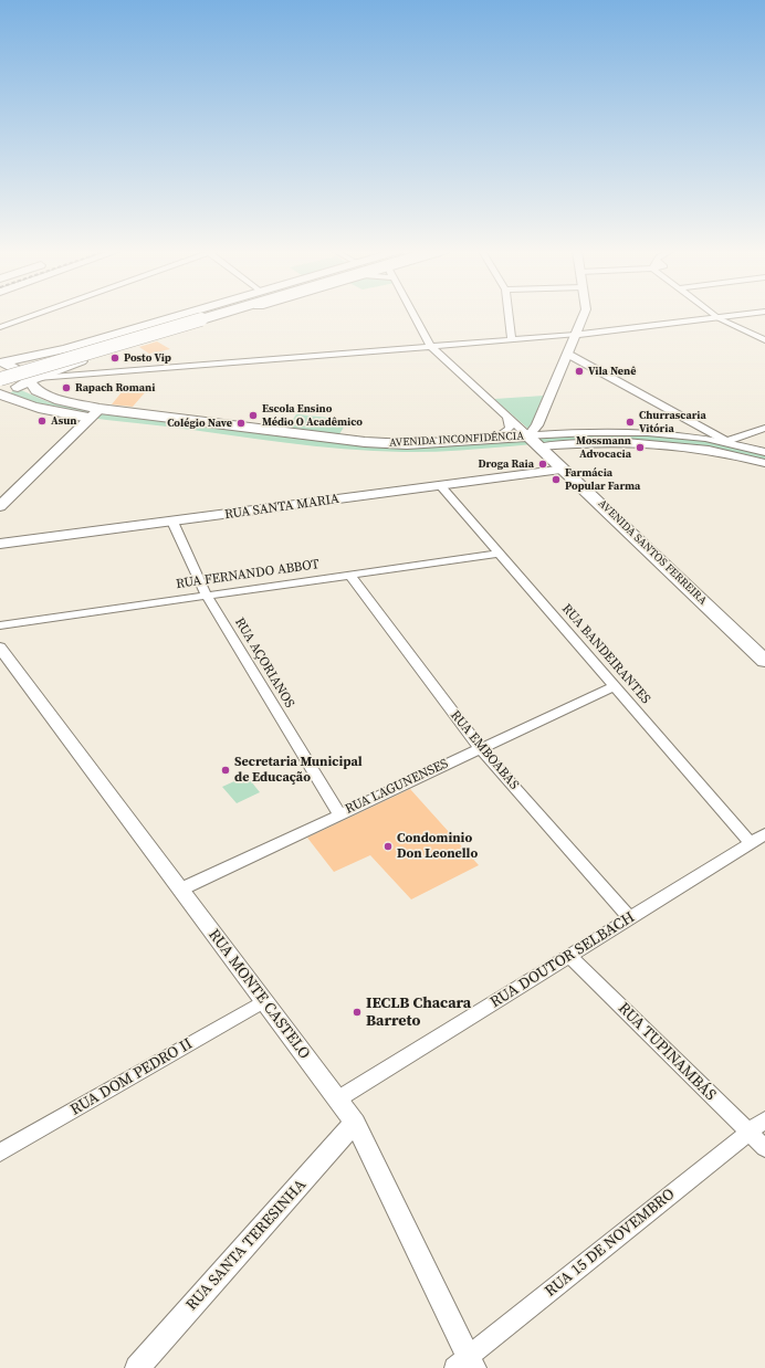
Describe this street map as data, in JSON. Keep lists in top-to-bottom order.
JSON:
{
  "streets": {
    "main road": ["AVENIDA INCONFIDÊNCIA", "RUA SANTA MARIA", "AVENIDA SANTOS FERREIRA"],
    "street": [
      "RUA FERNANDO ABBOT",
      "RUA BANDEIRANTES",
      "RUA AÇORIANOS",
      "RUA EMBOABAS",
      "RUA LAGUNENSES",
      "RUA DOUTOR SELBACH",
      "RUA MONTE CASTELO",
      "RUA TUPINAMBÁS",
      "RUA DOM PEDRO II",
      "RUA 15 DE NOVEMBRO",
      "RUA SANTA TERESINHA"
    ]
  },
  "crossings": [
    ["AVENIDA INCONFIDÊNCIA", "AVENIDA SANTOS FERREIRA"],
    ["RUA SANTA MARIA", "AVENIDA SANTOS FERREIRA"],
    ["RUA SANTA MARIA", "RUA BANDEIRANTES"],
    ["RUA SANTA MARIA", "RUA AÇORIANOS"],
    ["RUA FERNANDO ABBOT", "RUA BANDEIRANTES"],
    ["RUA FERNANDO ABBOT", "RUA AÇORIANOS"],
    ["RUA FERNANDO ABBOT", "RUA EMBOABAS"],
    ["RUA BANDEIRANTES", "RUA LAGUNENSES"],
    ["RUA BANDEIRANTES", "RUA DOUTOR SELBACH"],
    ["RUA AÇORIANOS", "RUA LAGUNENSES"],
    ["RUA EMBOABAS", "RUA LAGUNENSES"],
    ["RUA EMBOABAS", "RUA DOUTOR SELBACH"],
    ["RUA LAGUNENSES", "RUA MONTE CASTELO"],
    ["RUA DOUTOR SELBACH", "RUA MONTE CASTELO"],
    ["RUA DOUTOR SELBACH", "RUA TUPINAMBÁS"],
    ["RUA MONTE CASTELO", "RUA DOM PEDRO II"],
    ["RUA MONTE CASTELO", "RUA 15 DE NOVEMBRO"],
    ["RUA MONTE CASTELO", "RUA SANTA TERESINHA"],
    ["RUA TUPINAMBÁS", "RUA 15 DE NOVEMBRO"]
  ],
  "places": [
    "Posto Vip",
    "Vila Nenê",
    "Rapach Romani",
    "Escola Ensino Médio O Acadêmico",
    "Asun",
    "Churrascaria Vitória",
    "Colégio Nave",
    "Mossmann Advocacia",
    "Droga Raia",
    "Farmácia Popular Farma",
    "Secretaria Municipal de Educação",
    "Condominio Don Leonello",
    "IECLB Chacara Barreto"
  ]
}
